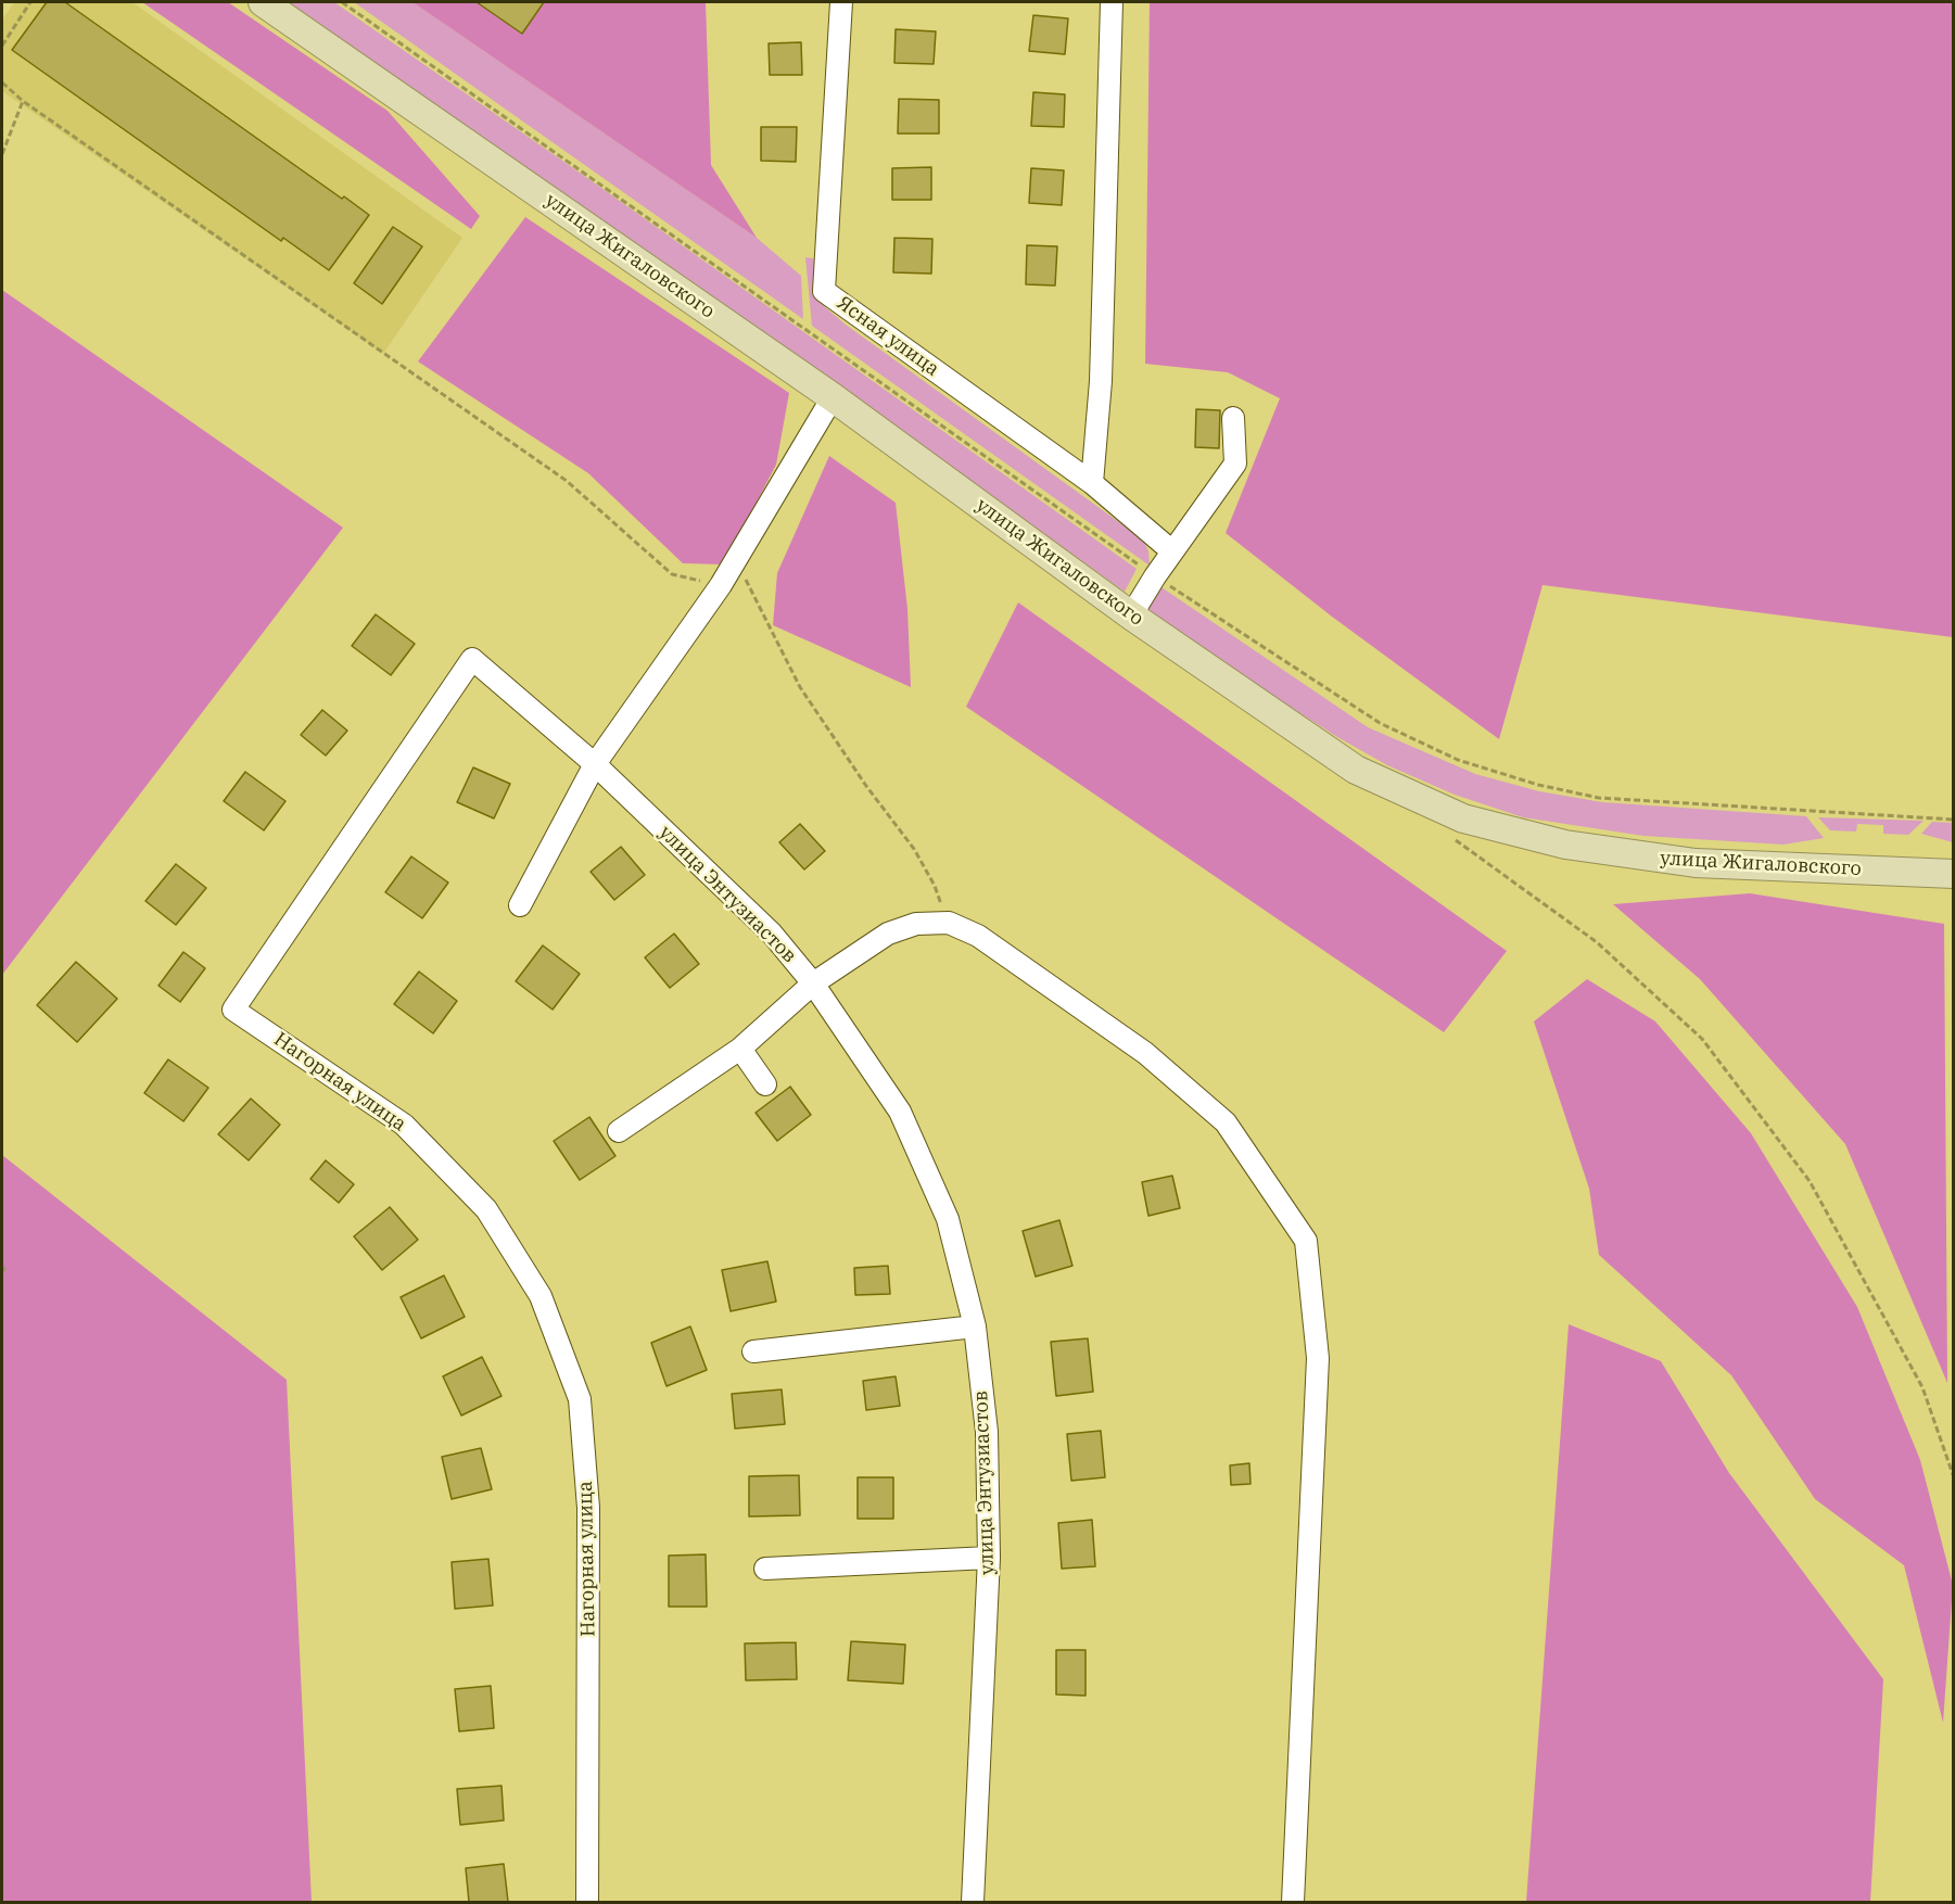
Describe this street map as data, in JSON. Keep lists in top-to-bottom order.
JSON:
{
  "streets": {
    "main road": ["улица Жигаловского"],
    "street": ["Ясная улица", "улица Энтузиастов", "Нагорная улица"]
  },
  "crossings": [
    ["улица Энтузиастов", "Нагорная улица"]
  ]
}
